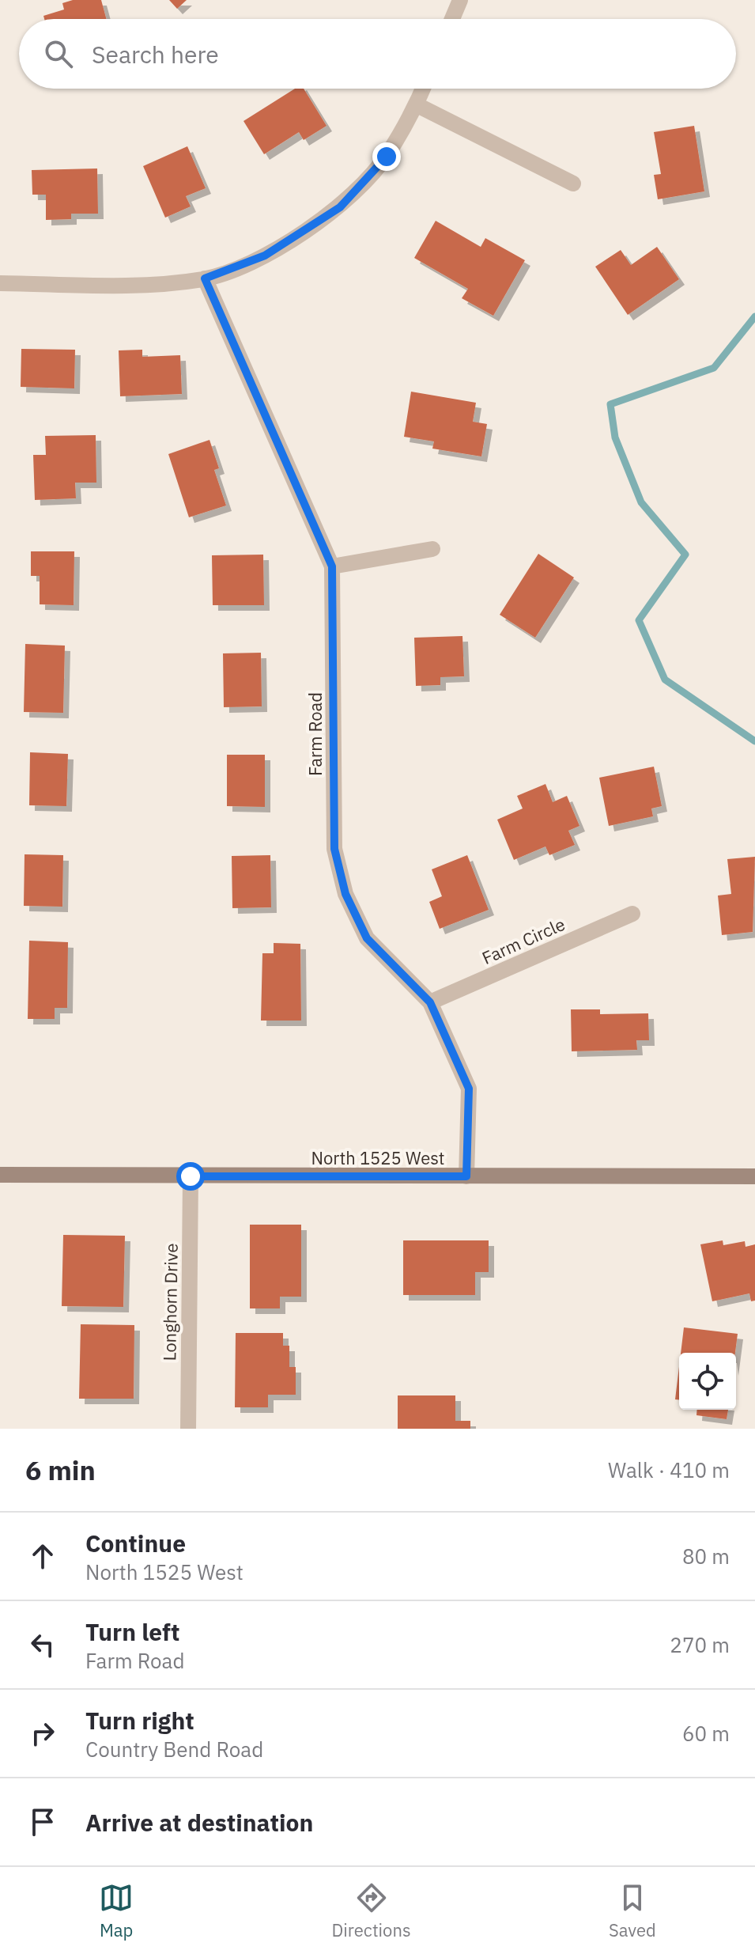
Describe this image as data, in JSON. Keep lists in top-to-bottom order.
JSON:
{
  "streets": {
    "street": [
      "Farm Road",
      "Farm Circle",
      "North 1525 West",
      "Longhorn Drive"
    ]
  },
  "crossings": [
    ["Farm Road", "Farm Circle"],
    ["Farm Road", "North 1525 West"],
    ["North 1525 West", "Longhorn Drive"]
  ],
  "page": {
    "search": "Search here",
    "heading": ["6 min", "Walk · 410 m"],
    "list": [
      ["Continue", "North 1525 West", "80 m"],
      ["Turn left", "Farm Road", "270 m"],
      ["Turn right", "Country Bend Road", "60 m"],
      "Arrive at destination"
    ],
    "nav": ["Map", "Directions", "Saved"]
  }
}
